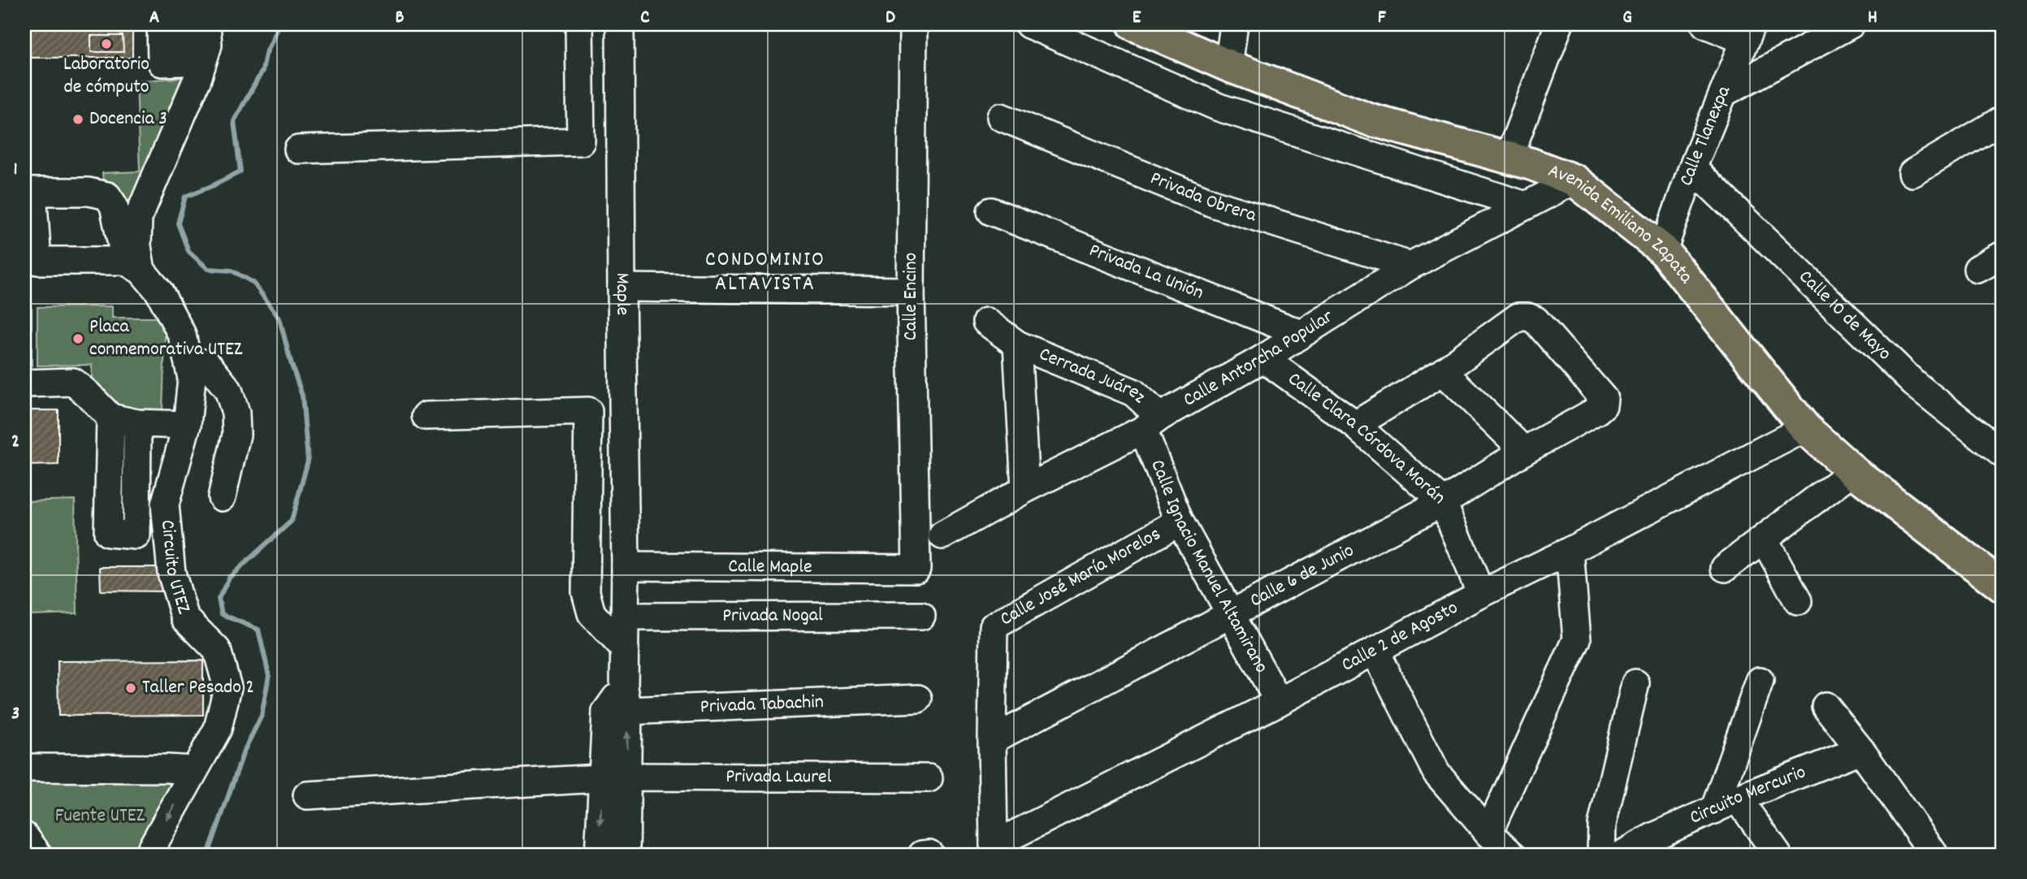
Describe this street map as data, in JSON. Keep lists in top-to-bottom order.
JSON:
{
  "streets": {
    "main road": ["Avenida Emiliano Zapata"],
    "street": [
      "Calle Tlanexpa",
      "Privada Obrera",
      "Privada La Unión",
      "Maple",
      "Calle Encino",
      "Calle 10 de Mayo",
      "Calle Antorcha Popular",
      "Cerrada Juárez",
      "Calle Clara Córdova Morán",
      "Circuito UTEZ",
      "Calle Ignacio Manuel Altamirano",
      "Calle Maple",
      "Calle 6 de Junio",
      "Calle José María Morelos",
      "Privada Nogal",
      "Calle 2 de Agosto",
      "Privada Tabachin",
      "Privada Laurel",
      "Circuito Mercurio"
    ]
  },
  "crossings": [
    ["Calle Tlanexpa", "Avenida Emiliano Zapata"],
    ["Calle Tlanexpa", "Calle 10 de Mayo"],
    ["Privada Obrera", "Calle Antorcha Popular"],
    ["Avenida Emiliano Zapata", "Calle Antorcha Popular"],
    ["Avenida Emiliano Zapata", "Calle 2 de Agosto"],
    ["Privada La Unión", "Calle Antorcha Popular"],
    ["Maple", "Calle Maple"],
    ["Maple", "Privada Nogal"],
    ["Maple", "Privada Tabachin"],
    ["Maple", "Privada Laurel"],
    ["Calle Encino", "Calle Maple"],
    ["Calle Antorcha Popular", "Cerrada Juárez"],
    ["Calle Antorcha Popular", "Calle Clara Córdova Morán"],
    ["Calle Antorcha Popular", "Calle Ignacio Manuel Altamirano"],
    ["Cerrada Juárez", "Calle Ignacio Manuel Altamirano"],
    ["Calle Clara Córdova Morán", "Calle 6 de Junio"],
    ["Calle Clara Córdova Morán", "Calle 2 de Agosto"],
    ["Calle Ignacio Manuel Altamirano", "Calle 6 de Junio"],
    ["Calle Ignacio Manuel Altamirano", "Calle José María Morelos"],
    ["Calle Ignacio Manuel Altamirano", "Calle 2 de Agosto"],
    ["Calle 6 de Junio", "Calle José María Morelos"],
    ["Calle José María Morelos", "Calle 2 de Agosto"]
  ],
  "districts": ["CONDOMINIO ALTAVISTA"],
  "parks": ["Fuente UTEZ"],
  "places": [
    "Laboratorio de cómputo",
    "Docencia 3",
    "Placa conmemorativa UTEZ",
    "Taller Pesado 2"
  ],
  "grid": {
    "columns": [
      "A",
      "B",
      "C",
      "D",
      "E",
      "F",
      "G",
      "H"
    ],
    "rows": ["1", "2", "3"]
  }
}
